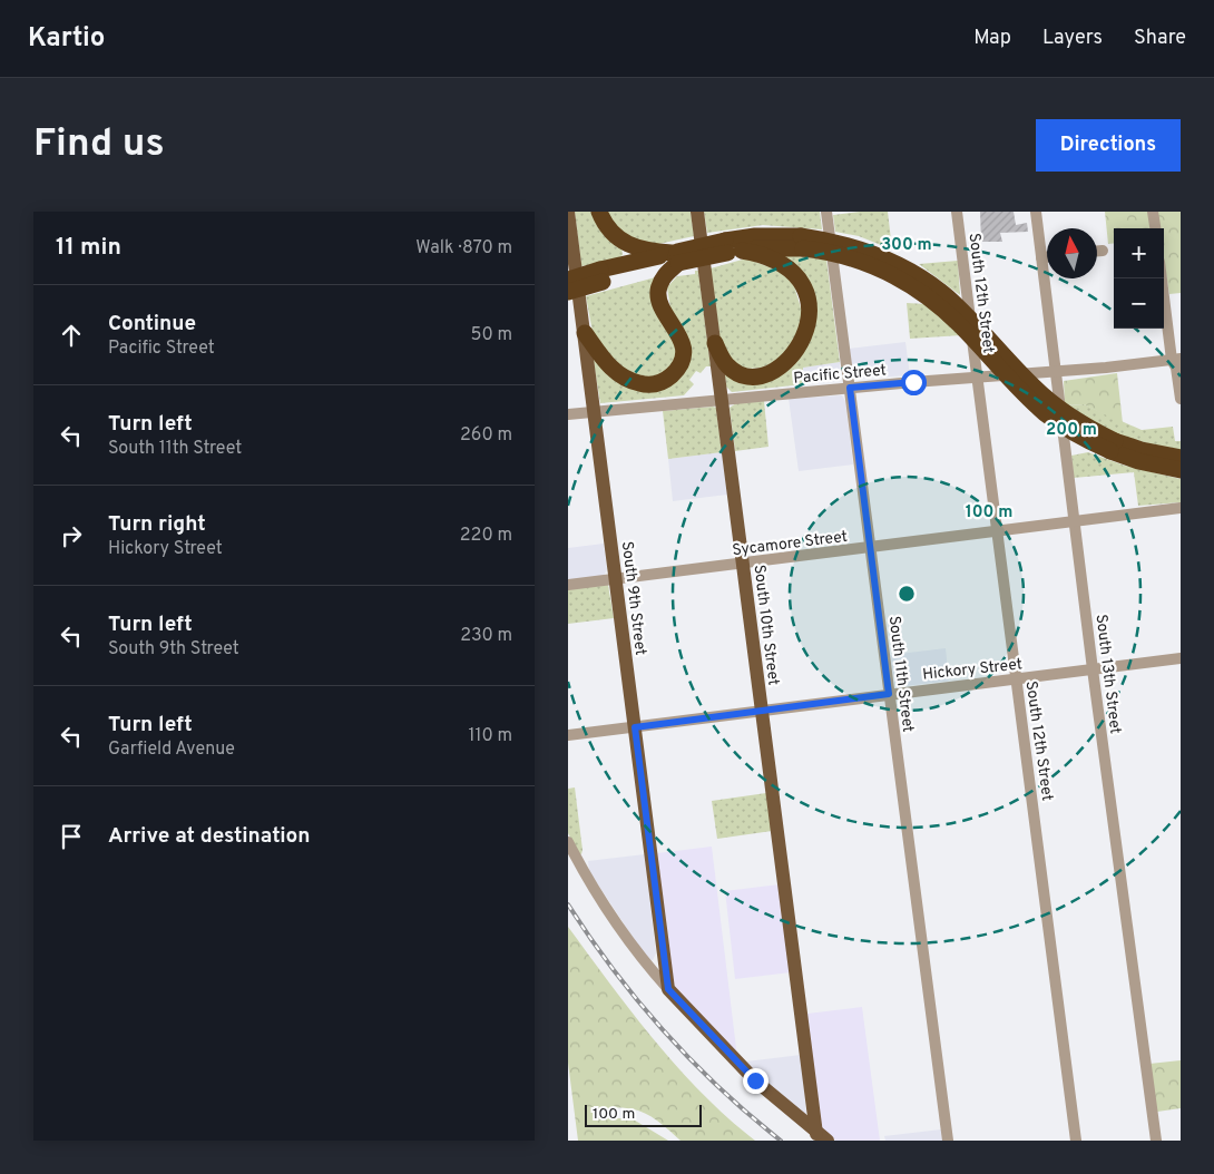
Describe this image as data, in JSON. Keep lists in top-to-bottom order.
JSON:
{
  "streets": {
    "main road": ["South 9th Street", "South 10th Street"],
    "street": [
      "South 12th Street",
      "Pacific Street",
      "Sycamore Street",
      "Hickory Street",
      "South 11th Street",
      "South 13th Street"
    ]
  },
  "crossings": [
    ["South 12th Street", "Pacific Street"],
    ["South 12th Street", "Sycamore Street"],
    ["South 12th Street", "Hickory Street"],
    ["Pacific Street", "South 9th Street"],
    ["Pacific Street", "South 10th Street"],
    ["Pacific Street", "South 11th Street"],
    ["Pacific Street", "South 13th Street"],
    ["Sycamore Street", "South 9th Street"],
    ["Sycamore Street", "South 10th Street"],
    ["Sycamore Street", "South 11th Street"],
    ["Sycamore Street", "South 13th Street"],
    ["South 9th Street", "Hickory Street"],
    ["South 10th Street", "Hickory Street"],
    ["Hickory Street", "South 11th Street"],
    ["Hickory Street", "South 13th Street"]
  ],
  "scale_bar": "100 m",
  "north": "top",
  "page": {
    "header": "Kartio",
    "nav": ["Map", "Layers", "Share"],
    "buttons": "Directions",
    "title": "Find us",
    "heading": ["11 min", "Walk · 870 m"],
    "map_buttons": ["+", "−"],
    "list": [
      ["Continue", "Pacific Street", "50 m"],
      ["Turn left", "South 11th Street", "260 m"],
      ["Turn right", "Hickory Street", "220 m"],
      ["Turn left", "South 9th Street", "230 m"],
      ["Turn left", "Garfield Avenue", "110 m"],
      "Arrive at destination"
    ],
    "scale": "100 m"
  },
  "rings": ["300 m", "200 m", "100 m"]
}
